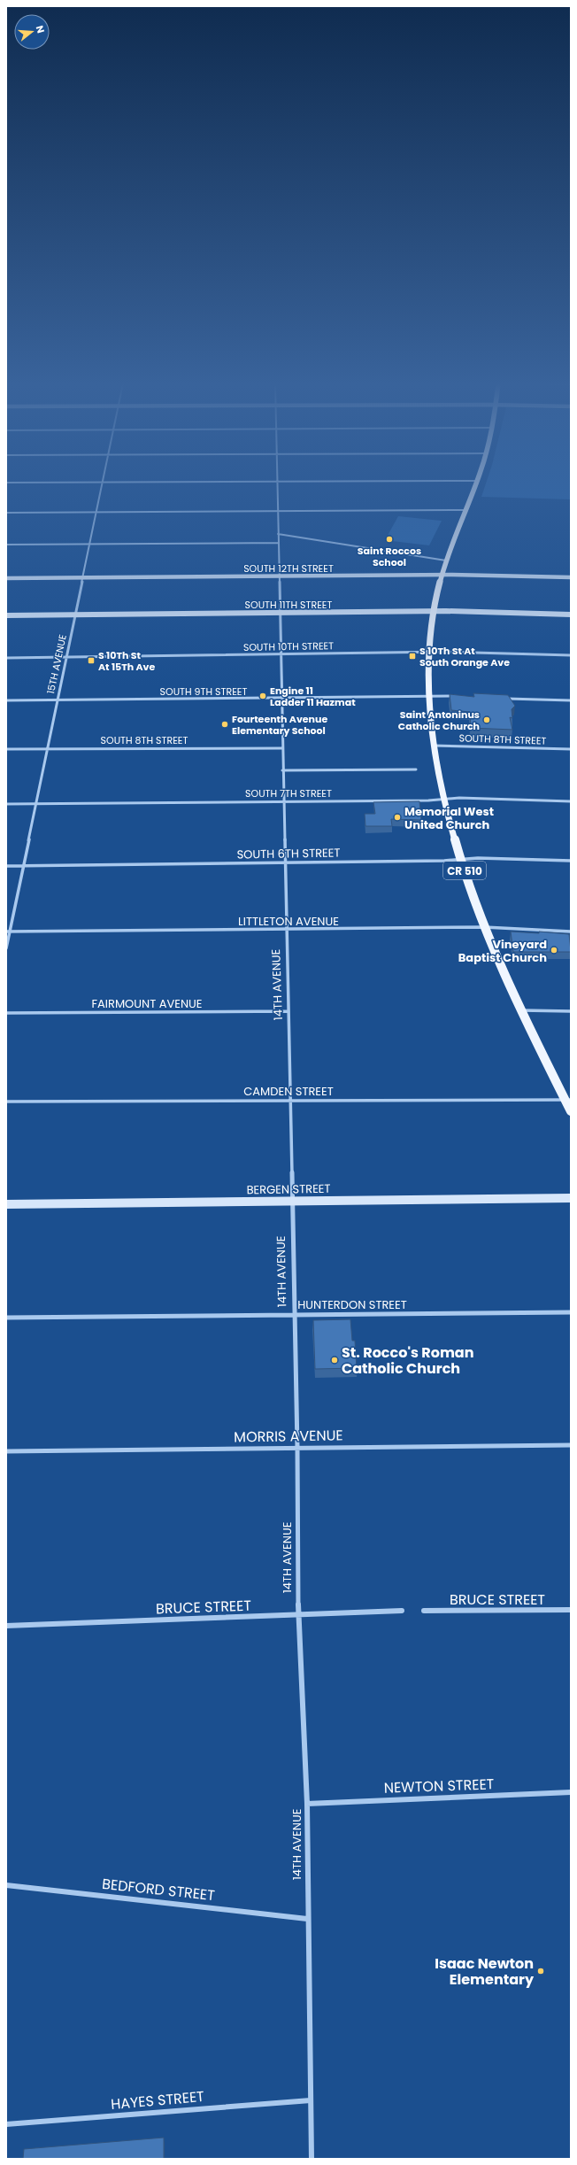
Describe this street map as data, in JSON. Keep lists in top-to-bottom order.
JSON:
{
  "streets": {
    "main road": ["CR 510"],
    "street": [
      "SOUTH 12TH STREET",
      "SOUTH 11TH STREET",
      "SOUTH 10TH STREET",
      "15TH AVENUE",
      "SOUTH 9TH STREET",
      "SOUTH 8TH STREET",
      "SOUTH 7TH STREET",
      "SOUTH 6TH STREET",
      "LITTLETON AVENUE",
      "14TH AVENUE",
      "FAIRMOUNT AVENUE",
      "CAMDEN STREET",
      "BERGEN STREET",
      "HUNTERDON STREET",
      "MORRIS AVENUE",
      "BRUCE STREET",
      "NEWTON STREET",
      "BEDFORD STREET",
      "HAYES STREET"
    ]
  },
  "crossings": [
    ["SOUTH 12TH STREET", "15TH AVENUE"],
    ["SOUTH 12TH STREET", "CR 510"],
    ["SOUTH 12TH STREET", "14TH AVENUE"],
    ["SOUTH 11TH STREET", "15TH AVENUE"],
    ["SOUTH 11TH STREET", "CR 510"],
    ["SOUTH 11TH STREET", "14TH AVENUE"],
    ["SOUTH 10TH STREET", "15TH AVENUE"],
    ["SOUTH 10TH STREET", "CR 510"],
    ["SOUTH 10TH STREET", "14TH AVENUE"],
    ["15TH AVENUE", "SOUTH 9TH STREET"],
    ["15TH AVENUE", "SOUTH 8TH STREET"],
    ["15TH AVENUE", "SOUTH 7TH STREET"],
    ["15TH AVENUE", "SOUTH 6TH STREET"],
    ["15TH AVENUE", "LITTLETON AVENUE"],
    ["SOUTH 9TH STREET", "CR 510"],
    ["SOUTH 9TH STREET", "14TH AVENUE"],
    ["SOUTH 8TH STREET", "CR 510"],
    ["SOUTH 8TH STREET", "14TH AVENUE"],
    ["SOUTH 7TH STREET", "CR 510"],
    ["SOUTH 7TH STREET", "14TH AVENUE"],
    ["SOUTH 6TH STREET", "CR 510"],
    ["SOUTH 6TH STREET", "14TH AVENUE"],
    ["CR 510", "LITTLETON AVENUE"],
    ["CR 510", "CAMDEN STREET"],
    ["LITTLETON AVENUE", "14TH AVENUE"],
    ["14TH AVENUE", "FAIRMOUNT AVENUE"],
    ["14TH AVENUE", "CAMDEN STREET"],
    ["14TH AVENUE", "BERGEN STREET"],
    ["14TH AVENUE", "HUNTERDON STREET"],
    ["14TH AVENUE", "MORRIS AVENUE"],
    ["14TH AVENUE", "BRUCE STREET"],
    ["14TH AVENUE", "NEWTON STREET"],
    ["14TH AVENUE", "BEDFORD STREET"],
    ["14TH AVENUE", "HAYES STREET"]
  ],
  "places": {
    "other": [
      "Saint Roccos School",
      "Engine 11 Ladder 11 Hazmat",
      "Saint Antoninus Catholic Church",
      "Fourteenth Avenue Elementary School",
      "Memorial West United Church",
      "Vineyard Baptist Church",
      "St. Rocco's Roman Catholic Church",
      "Isaac Newton Elementary"
    ],
    "transit": ["S 10Th St At South Orange Ave", "S 10Th St At 15Th Ave"]
  },
  "north": "right"
}
